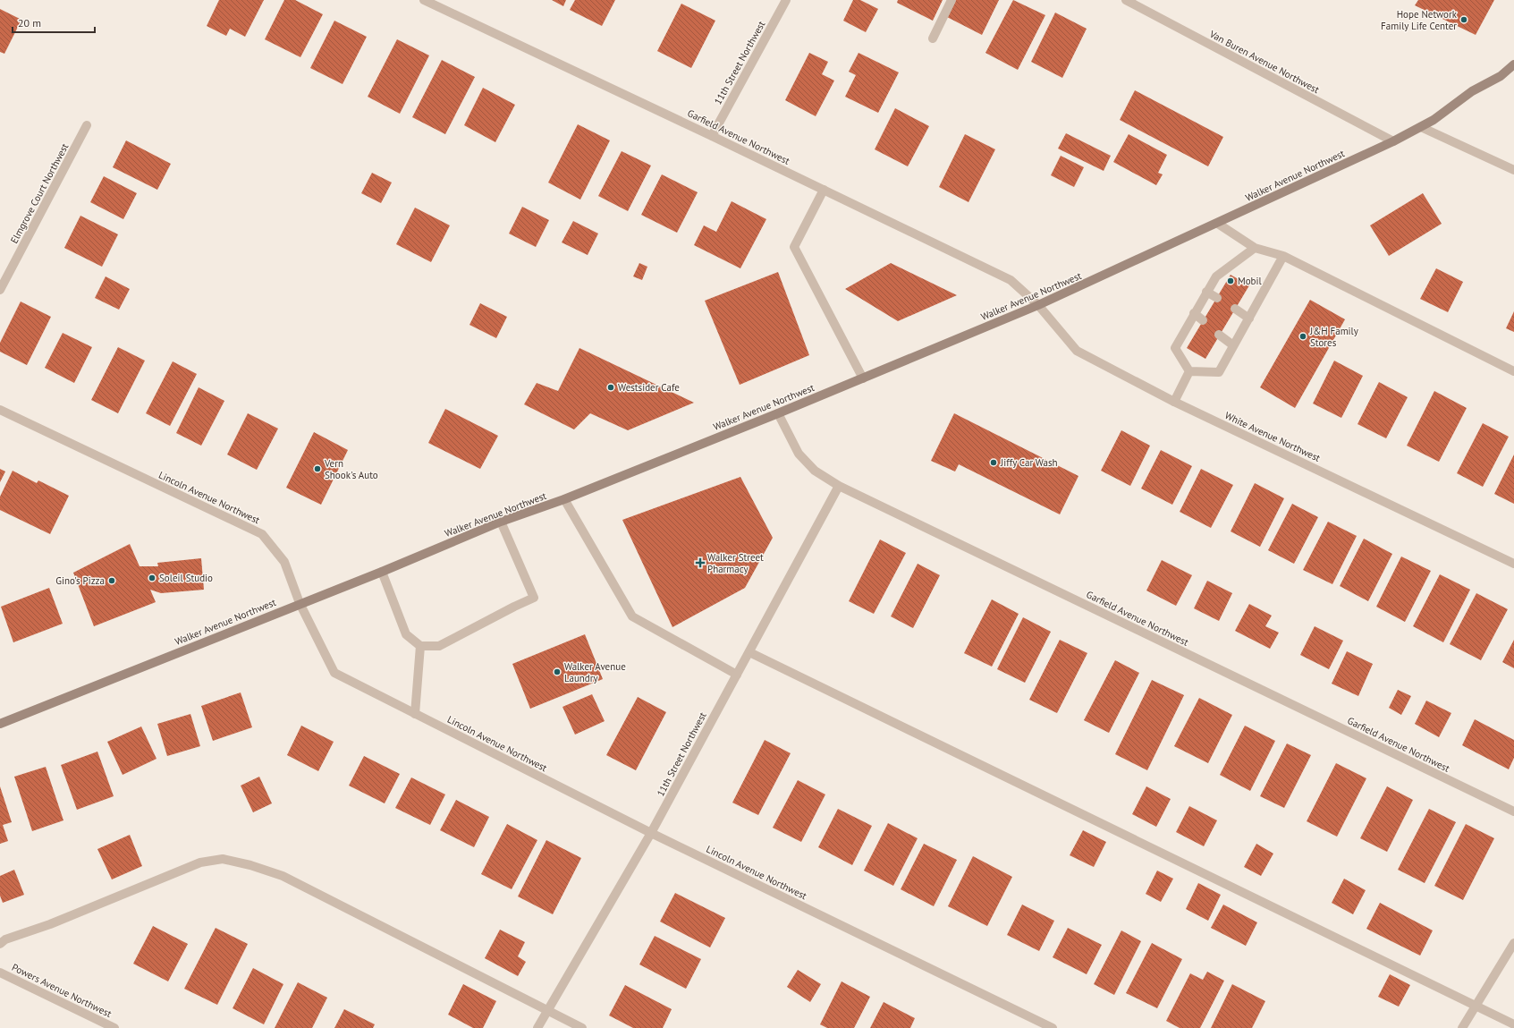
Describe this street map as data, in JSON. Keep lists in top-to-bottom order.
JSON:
{
  "streets": {
    "main road": ["Walker Avenue Northwest"],
    "street": [
      "Van Buren Avenue Northwest",
      "11th Street Northwest",
      "Garfield Avenue Northwest",
      "Elmgrove Court Northwest",
      "White Avenue Northwest",
      "Lincoln Avenue Northwest",
      "Powers Avenue Northwest"
    ]
  },
  "crossings": [
    ["Van Buren Avenue Northwest", "Walker Avenue Northwest"],
    ["11th Street Northwest", "Garfield Avenue Northwest"],
    ["11th Street Northwest", "Lincoln Avenue Northwest"],
    ["Garfield Avenue Northwest", "Walker Avenue Northwest"],
    ["Garfield Avenue Northwest", "White Avenue Northwest"],
    ["Walker Avenue Northwest", "White Avenue Northwest"],
    ["Walker Avenue Northwest", "Lincoln Avenue Northwest"]
  ],
  "places": {
    "other": [
      "Hope Network Family Life Center",
      "Mobil",
      "J&H Family Stores",
      "Westsider Cafe",
      "Jiffy Car Wash",
      "Vern Shook's Auto",
      "Soleil Studio",
      "Gino's Pizza",
      "Walker Avenue Laundry"
    ],
    "health": ["Walker Street Pharmacy"]
  },
  "scale_bar": "20 m"
}
